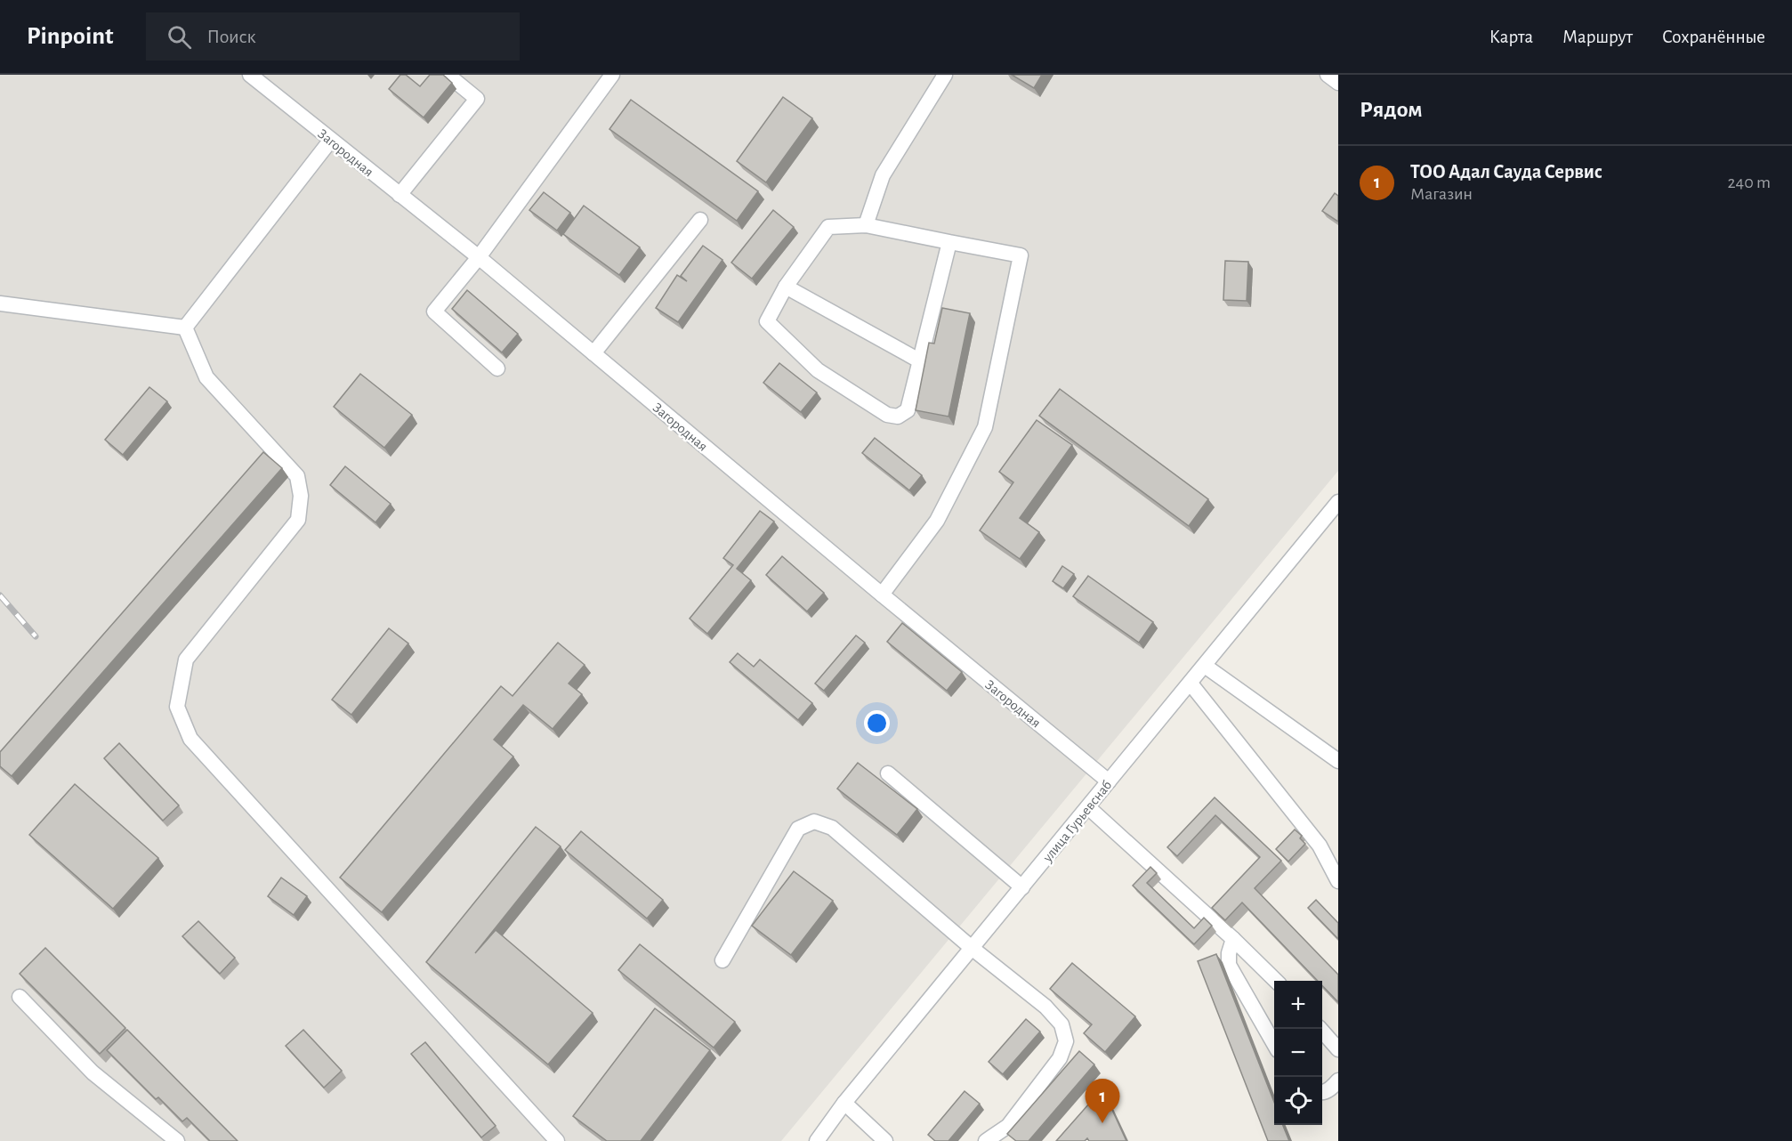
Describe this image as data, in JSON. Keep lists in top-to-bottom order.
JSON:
{
  "streets": {
    "street": ["Загородная", "улица Гурьевснаб"]
  },
  "crossings": [
    ["Загородная", "улица Гурьевснаб"]
  ],
  "page": {
    "header": "Pinpoint",
    "search": "Поиск",
    "nav": ["Карта", "Маршрут", "Сохранённые"],
    "heading": "Рядом",
    "list": [
      {
        "mark": "1",
        "name": "ТОО Адал Сауда Сервис",
        "note": "Магазин",
        "value": "240 m"
      }
    ],
    "map_buttons": ["+", "−"],
    "pins": "1"
  }
}
